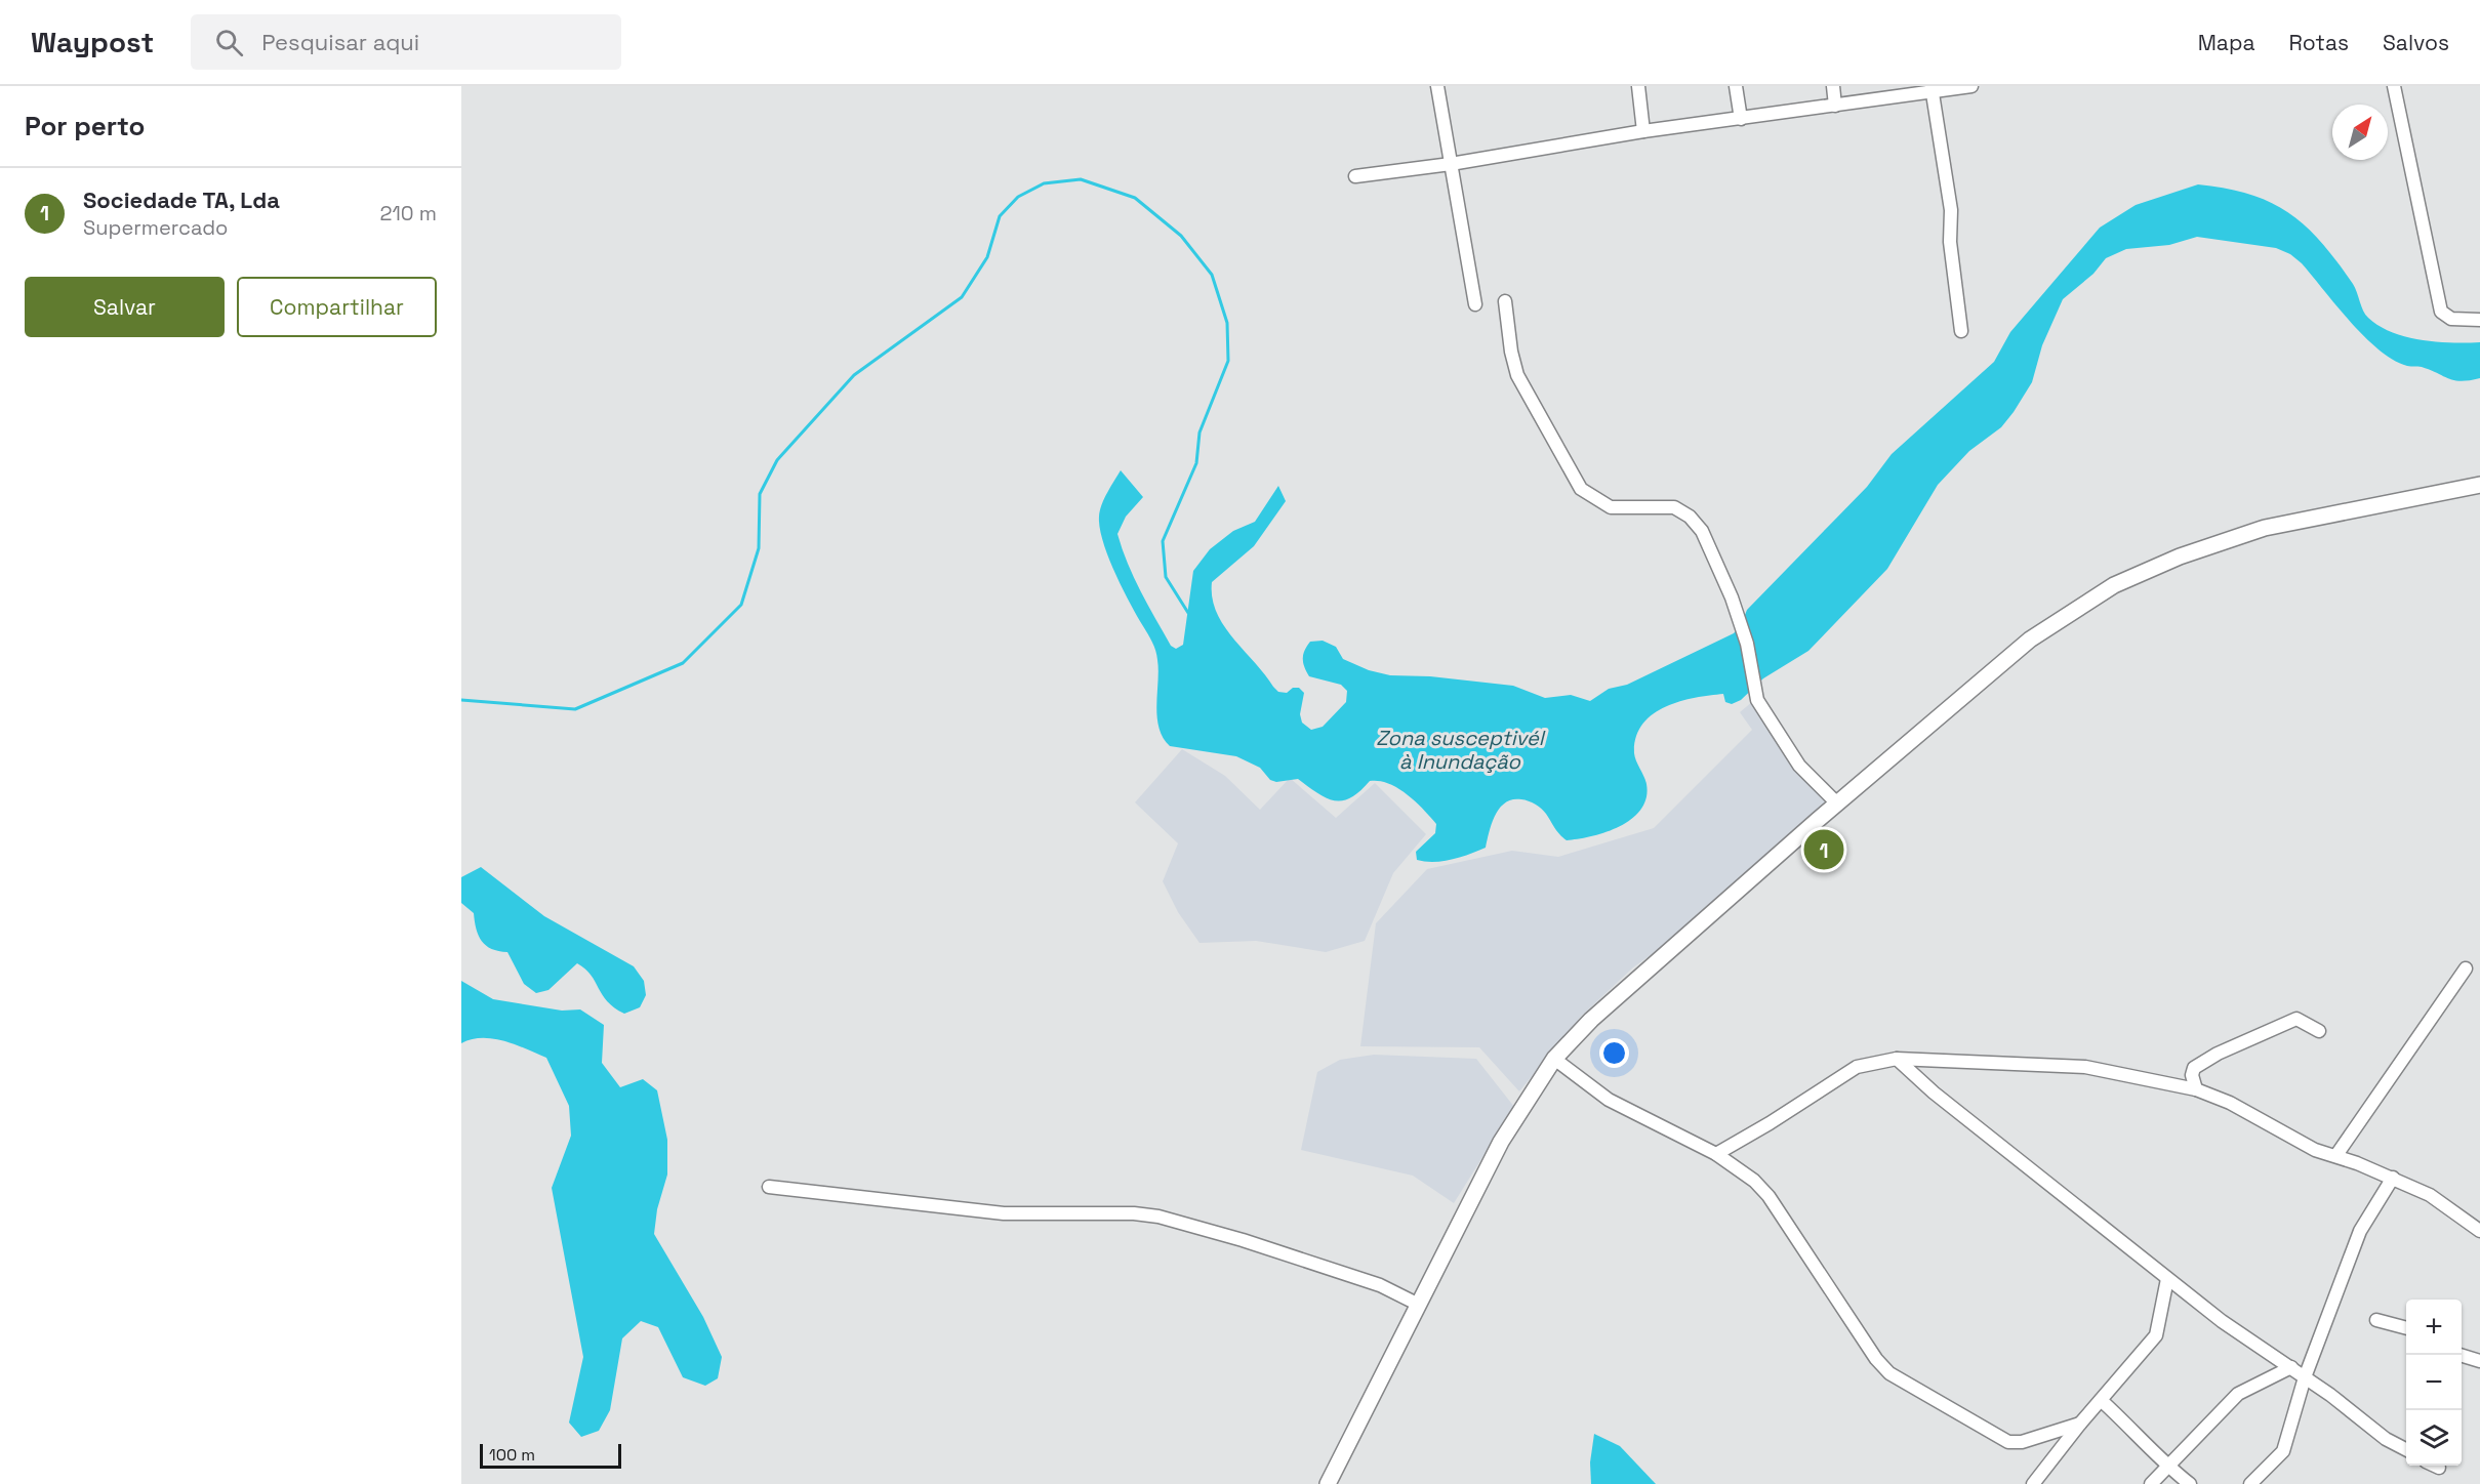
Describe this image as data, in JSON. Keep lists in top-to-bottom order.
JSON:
{
  "water": ["Zona susceptivél à Inundação"],
  "scale_bar": "100 m",
  "north": "top right",
  "page": {
    "header": "Waypost",
    "search": "Pesquisar aqui",
    "nav": ["Mapa", "Rotas", "Salvos"],
    "heading": "Por perto",
    "list": [
      {
        "mark": "1",
        "name": "Sociedade TA, Lda",
        "note": "Supermercado",
        "value": "210 m"
      }
    ],
    "buttons": ["Salvar", "Compartilhar"],
    "pins": "1",
    "map_buttons": ["+", "−"],
    "scale": "100 m"
  }
}
